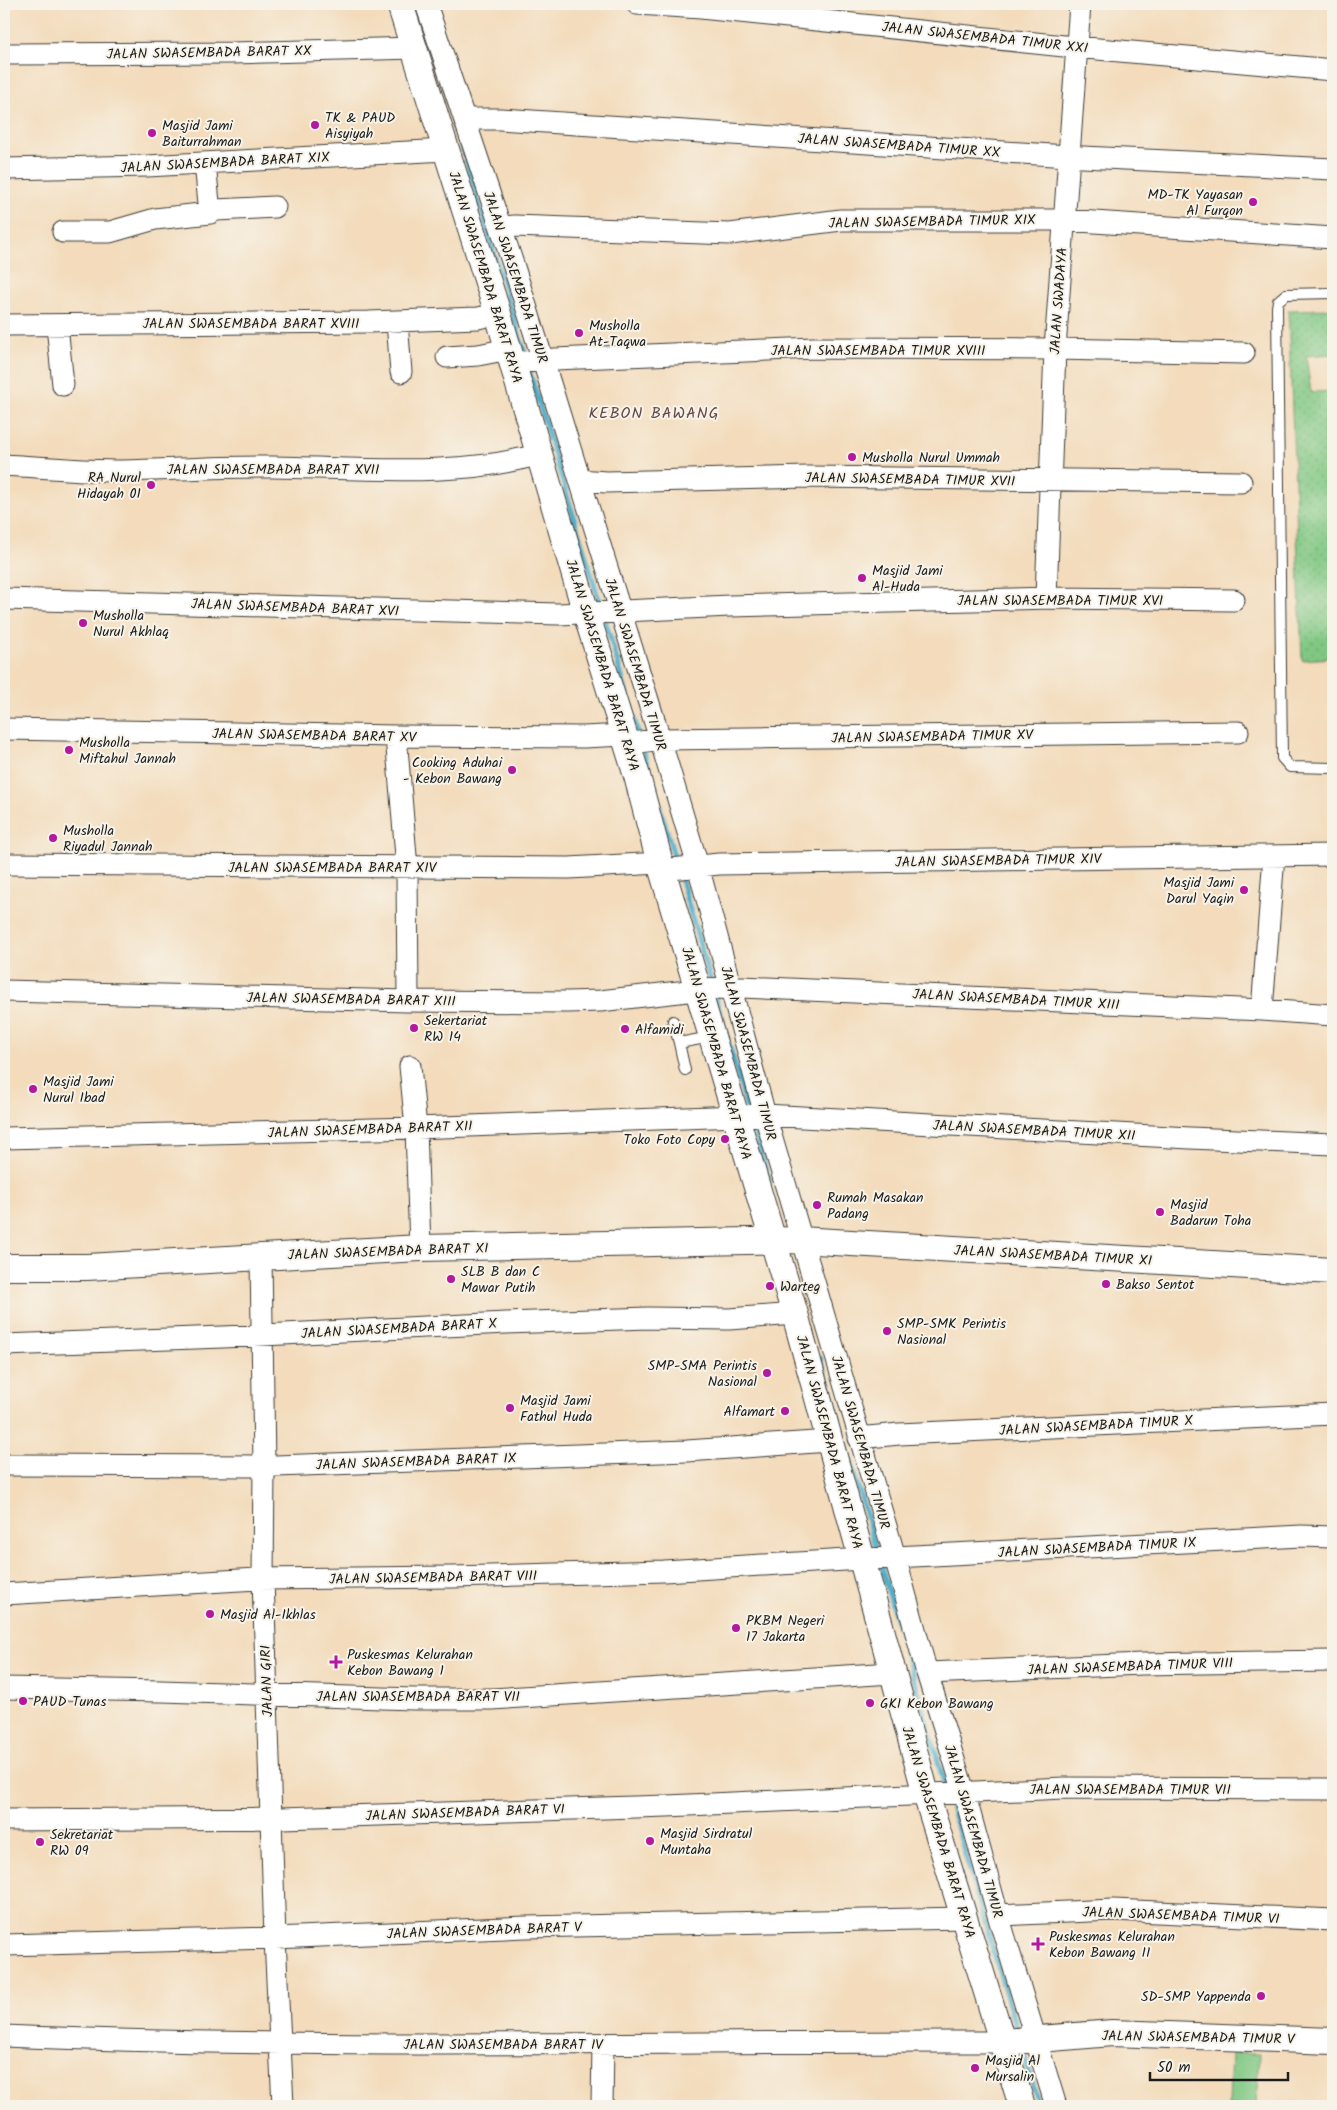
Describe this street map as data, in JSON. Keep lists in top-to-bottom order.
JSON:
{
  "streets": {
    "street": [
      "JALAN SWASEMBADA TIMUR XXI",
      "JALAN SWASEMBADA BARAT XX",
      "JALAN SWASEMBADA TIMUR XX",
      "JALAN SWASEMBADA BARAT XIX",
      "JALAN SWASEMBADA TIMUR XIX",
      "JALAN SWASEMBADA BARAT RAYA",
      "JALAN SWASEMBADA TIMUR",
      "JALAN SWADAYA",
      "JALAN SWASEMBADA BARAT XVIII",
      "JALAN SWASEMBADA TIMUR XVIII",
      "JALAN SWASEMBADA BARAT XVII",
      "JALAN SWASEMBADA TIMUR XVII",
      "JALAN SWASEMBADA TIMUR XVI",
      "JALAN SWASEMBADA BARAT XVI",
      "JALAN SWASEMBADA BARAT XV",
      "JALAN SWASEMBADA TIMUR XV",
      "JALAN SWASEMBADA TIMUR XIV",
      "JALAN SWASEMBADA BARAT XIV",
      "JALAN SWASEMBADA BARAT XIII",
      "JALAN SWASEMBADA TIMUR XIII",
      "JALAN SWASEMBADA BARAT XII",
      "JALAN SWASEMBADA TIMUR XII",
      "JALAN SWASEMBADA BARAT XI",
      "JALAN SWASEMBADA TIMUR XI",
      "JALAN SWASEMBADA BARAT X",
      "JALAN SWASEMBADA TIMUR X",
      "JALAN SWASEMBADA BARAT IX",
      "JALAN SWASEMBADA TIMUR IX",
      "JALAN SWASEMBADA BARAT VIII",
      "JALAN SWASEMBADA TIMUR VIII",
      "JALAN GIRI",
      "JALAN SWASEMBADA BARAT VII",
      "JALAN SWASEMBADA TIMUR VII",
      "JALAN SWASEMBADA BARAT VI",
      "JALAN SWASEMBADA TIMUR VI",
      "JALAN SWASEMBADA BARAT V",
      "JALAN SWASEMBADA TIMUR V",
      "JALAN SWASEMBADA BARAT IV"
    ]
  },
  "crossings": [
    ["JALAN SWASEMBADA TIMUR XXI", "JALAN SWADAYA"],
    ["JALAN SWASEMBADA BARAT XX", "JALAN SWASEMBADA BARAT RAYA"],
    ["JALAN SWASEMBADA TIMUR XX", "JALAN SWASEMBADA TIMUR"],
    ["JALAN SWASEMBADA TIMUR XX", "JALAN SWADAYA"],
    ["JALAN SWASEMBADA BARAT XIX", "JALAN SWASEMBADA BARAT RAYA"],
    ["JALAN SWASEMBADA TIMUR XIX", "JALAN SWASEMBADA TIMUR"],
    ["JALAN SWASEMBADA TIMUR XIX", "JALAN SWADAYA"],
    ["JALAN SWASEMBADA BARAT RAYA", "JALAN SWASEMBADA TIMUR"],
    ["JALAN SWASEMBADA BARAT RAYA", "JALAN SWASEMBADA BARAT XVIII"],
    ["JALAN SWASEMBADA BARAT RAYA", "JALAN SWASEMBADA TIMUR XVIII"],
    ["JALAN SWASEMBADA BARAT RAYA", "JALAN SWASEMBADA BARAT XVII"],
    ["JALAN SWASEMBADA BARAT RAYA", "JALAN SWASEMBADA TIMUR XVI"],
    ["JALAN SWASEMBADA BARAT RAYA", "JALAN SWASEMBADA BARAT XVI"],
    ["JALAN SWASEMBADA BARAT RAYA", "JALAN SWASEMBADA BARAT XV"],
    ["JALAN SWASEMBADA BARAT RAYA", "JALAN SWASEMBADA TIMUR XV"],
    ["JALAN SWASEMBADA BARAT RAYA", "JALAN SWASEMBADA TIMUR XIV"],
    ["JALAN SWASEMBADA BARAT RAYA", "JALAN SWASEMBADA BARAT XIV"],
    ["JALAN SWASEMBADA BARAT RAYA", "JALAN SWASEMBADA BARAT XIII"],
    ["JALAN SWASEMBADA BARAT RAYA", "JALAN SWASEMBADA TIMUR XIII"],
    ["JALAN SWASEMBADA BARAT RAYA", "JALAN SWASEMBADA BARAT XII"],
    ["JALAN SWASEMBADA BARAT RAYA", "JALAN SWASEMBADA TIMUR XII"],
    ["JALAN SWASEMBADA BARAT RAYA", "JALAN SWASEMBADA BARAT XI"],
    ["JALAN SWASEMBADA BARAT RAYA", "JALAN SWASEMBADA TIMUR XI"],
    ["JALAN SWASEMBADA BARAT RAYA", "JALAN SWASEMBADA BARAT X"],
    ["JALAN SWASEMBADA BARAT RAYA", "JALAN SWASEMBADA BARAT IX"],
    ["JALAN SWASEMBADA BARAT RAYA", "JALAN SWASEMBADA TIMUR IX"],
    ["JALAN SWASEMBADA BARAT RAYA", "JALAN SWASEMBADA BARAT VIII"],
    ["JALAN SWASEMBADA BARAT RAYA", "JALAN SWASEMBADA BARAT VII"],
    ["JALAN SWASEMBADA BARAT RAYA", "JALAN SWASEMBADA TIMUR VII"],
    ["JALAN SWASEMBADA BARAT RAYA", "JALAN SWASEMBADA BARAT VI"],
    ["JALAN SWASEMBADA BARAT RAYA", "JALAN SWASEMBADA BARAT V"],
    ["JALAN SWASEMBADA BARAT RAYA", "JALAN SWASEMBADA TIMUR V"],
    ["JALAN SWASEMBADA BARAT RAYA", "JALAN SWASEMBADA BARAT IV"],
    ["JALAN SWASEMBADA TIMUR", "JALAN SWASEMBADA TIMUR XVIII"],
    ["JALAN SWASEMBADA TIMUR", "JALAN SWASEMBADA TIMUR XVII"],
    ["JALAN SWASEMBADA TIMUR", "JALAN SWASEMBADA TIMUR XVI"],
    ["JALAN SWASEMBADA TIMUR", "JALAN SWASEMBADA BARAT XVI"],
    ["JALAN SWASEMBADA TIMUR", "JALAN SWASEMBADA TIMUR XV"],
    ["JALAN SWASEMBADA TIMUR", "JALAN SWASEMBADA TIMUR XIV"],
    ["JALAN SWASEMBADA TIMUR", "JALAN SWASEMBADA BARAT XIII"],
    ["JALAN SWASEMBADA TIMUR", "JALAN SWASEMBADA TIMUR XIII"],
    ["JALAN SWASEMBADA TIMUR", "JALAN SWASEMBADA TIMUR XII"],
    ["JALAN SWASEMBADA TIMUR", "JALAN SWASEMBADA BARAT XI"],
    ["JALAN SWASEMBADA TIMUR", "JALAN SWASEMBADA TIMUR XI"],
    ["JALAN SWASEMBADA TIMUR", "JALAN SWASEMBADA TIMUR X"],
    ["JALAN SWASEMBADA TIMUR", "JALAN SWASEMBADA TIMUR IX"],
    ["JALAN SWASEMBADA TIMUR", "JALAN SWASEMBADA TIMUR VIII"],
    ["JALAN SWASEMBADA TIMUR", "JALAN SWASEMBADA TIMUR VII"],
    ["JALAN SWASEMBADA TIMUR", "JALAN SWASEMBADA TIMUR VI"],
    ["JALAN SWASEMBADA TIMUR", "JALAN SWASEMBADA TIMUR V"],
    ["JALAN SWADAYA", "JALAN SWASEMBADA TIMUR XVIII"],
    ["JALAN SWADAYA", "JALAN SWASEMBADA TIMUR XVII"],
    ["JALAN SWADAYA", "JALAN SWASEMBADA TIMUR XVI"],
    ["JALAN SWASEMBADA TIMUR XVI", "JALAN SWASEMBADA BARAT XVI"],
    ["JALAN SWASEMBADA BARAT XV", "JALAN SWASEMBADA TIMUR XV"],
    ["JALAN SWASEMBADA TIMUR XIV", "JALAN SWASEMBADA BARAT XIV"],
    ["JALAN SWASEMBADA BARAT XIII", "JALAN SWASEMBADA TIMUR XIII"],
    ["JALAN SWASEMBADA BARAT XII", "JALAN SWASEMBADA TIMUR XII"],
    ["JALAN SWASEMBADA BARAT XI", "JALAN SWASEMBADA TIMUR XI"],
    ["JALAN SWASEMBADA BARAT XI", "JALAN GIRI"],
    ["JALAN SWASEMBADA BARAT X", "JALAN GIRI"],
    ["JALAN SWASEMBADA BARAT IX", "JALAN GIRI"],
    ["JALAN SWASEMBADA TIMUR IX", "JALAN SWASEMBADA BARAT VIII"],
    ["JALAN SWASEMBADA BARAT VIII", "JALAN GIRI"],
    ["JALAN GIRI", "JALAN SWASEMBADA BARAT VII"],
    ["JALAN GIRI", "JALAN SWASEMBADA BARAT VI"],
    ["JALAN GIRI", "JALAN SWASEMBADA BARAT V"],
    ["JALAN GIRI", "JALAN SWASEMBADA BARAT IV"],
    ["JALAN SWASEMBADA TIMUR VII", "JALAN SWASEMBADA BARAT VI"],
    ["JALAN SWASEMBADA TIMUR V", "JALAN SWASEMBADA BARAT IV"]
  ],
  "districts": ["KEBON BAWANG"],
  "places": {
    "other": [
      "TK & PAUD Aisyiyah",
      "Masjid Jami Baiturrahman",
      "MD-TK Yayasan Al Furqon",
      "Musholla At-Taqwa",
      "Musholla Nurul Ummah",
      "RA Nurul Hidayah 01",
      "Masjid Jami Al-Huda",
      "Musholla Nurul Akhlaq",
      "Musholla Miftahul Jannah",
      "Cooking Aduhai - Kebon Bawang",
      "Musholla Riyadul Jannah",
      "Masjid Jami Darul Yaqin",
      "Sekertariat RW 14",
      "Alfamidi",
      "Masjid Jami Nurul Ibad",
      "Toko Foto Copy",
      "Rumah Masakan Padang",
      "Masjid Badarun Toha",
      "SLB B dan C Mawar Putih",
      "Bakso Sentot",
      "Warteg",
      "SMP-SMK Perintis Nasional",
      "SMP-SMA Perintis Nasional",
      "Masjid Jami Fathul Huda",
      "Alfamart",
      "Masjid Al-Ikhlas",
      "PKBM Negeri 17 Jakarta",
      "PAUD Tunas",
      "GKI Kebon Bawang",
      "Masjid Sirdratul Muntaha",
      "Sekretariat RW 09",
      "SD-SMP Yappenda",
      "Masjid Al Mursalin"
    ],
    "health": ["Puskesmas Kelurahan Kebon Bawang 1", "Puskesmas Kelurahan Kebon Bawang II"]
  },
  "scale_bar": "50 m"
}
